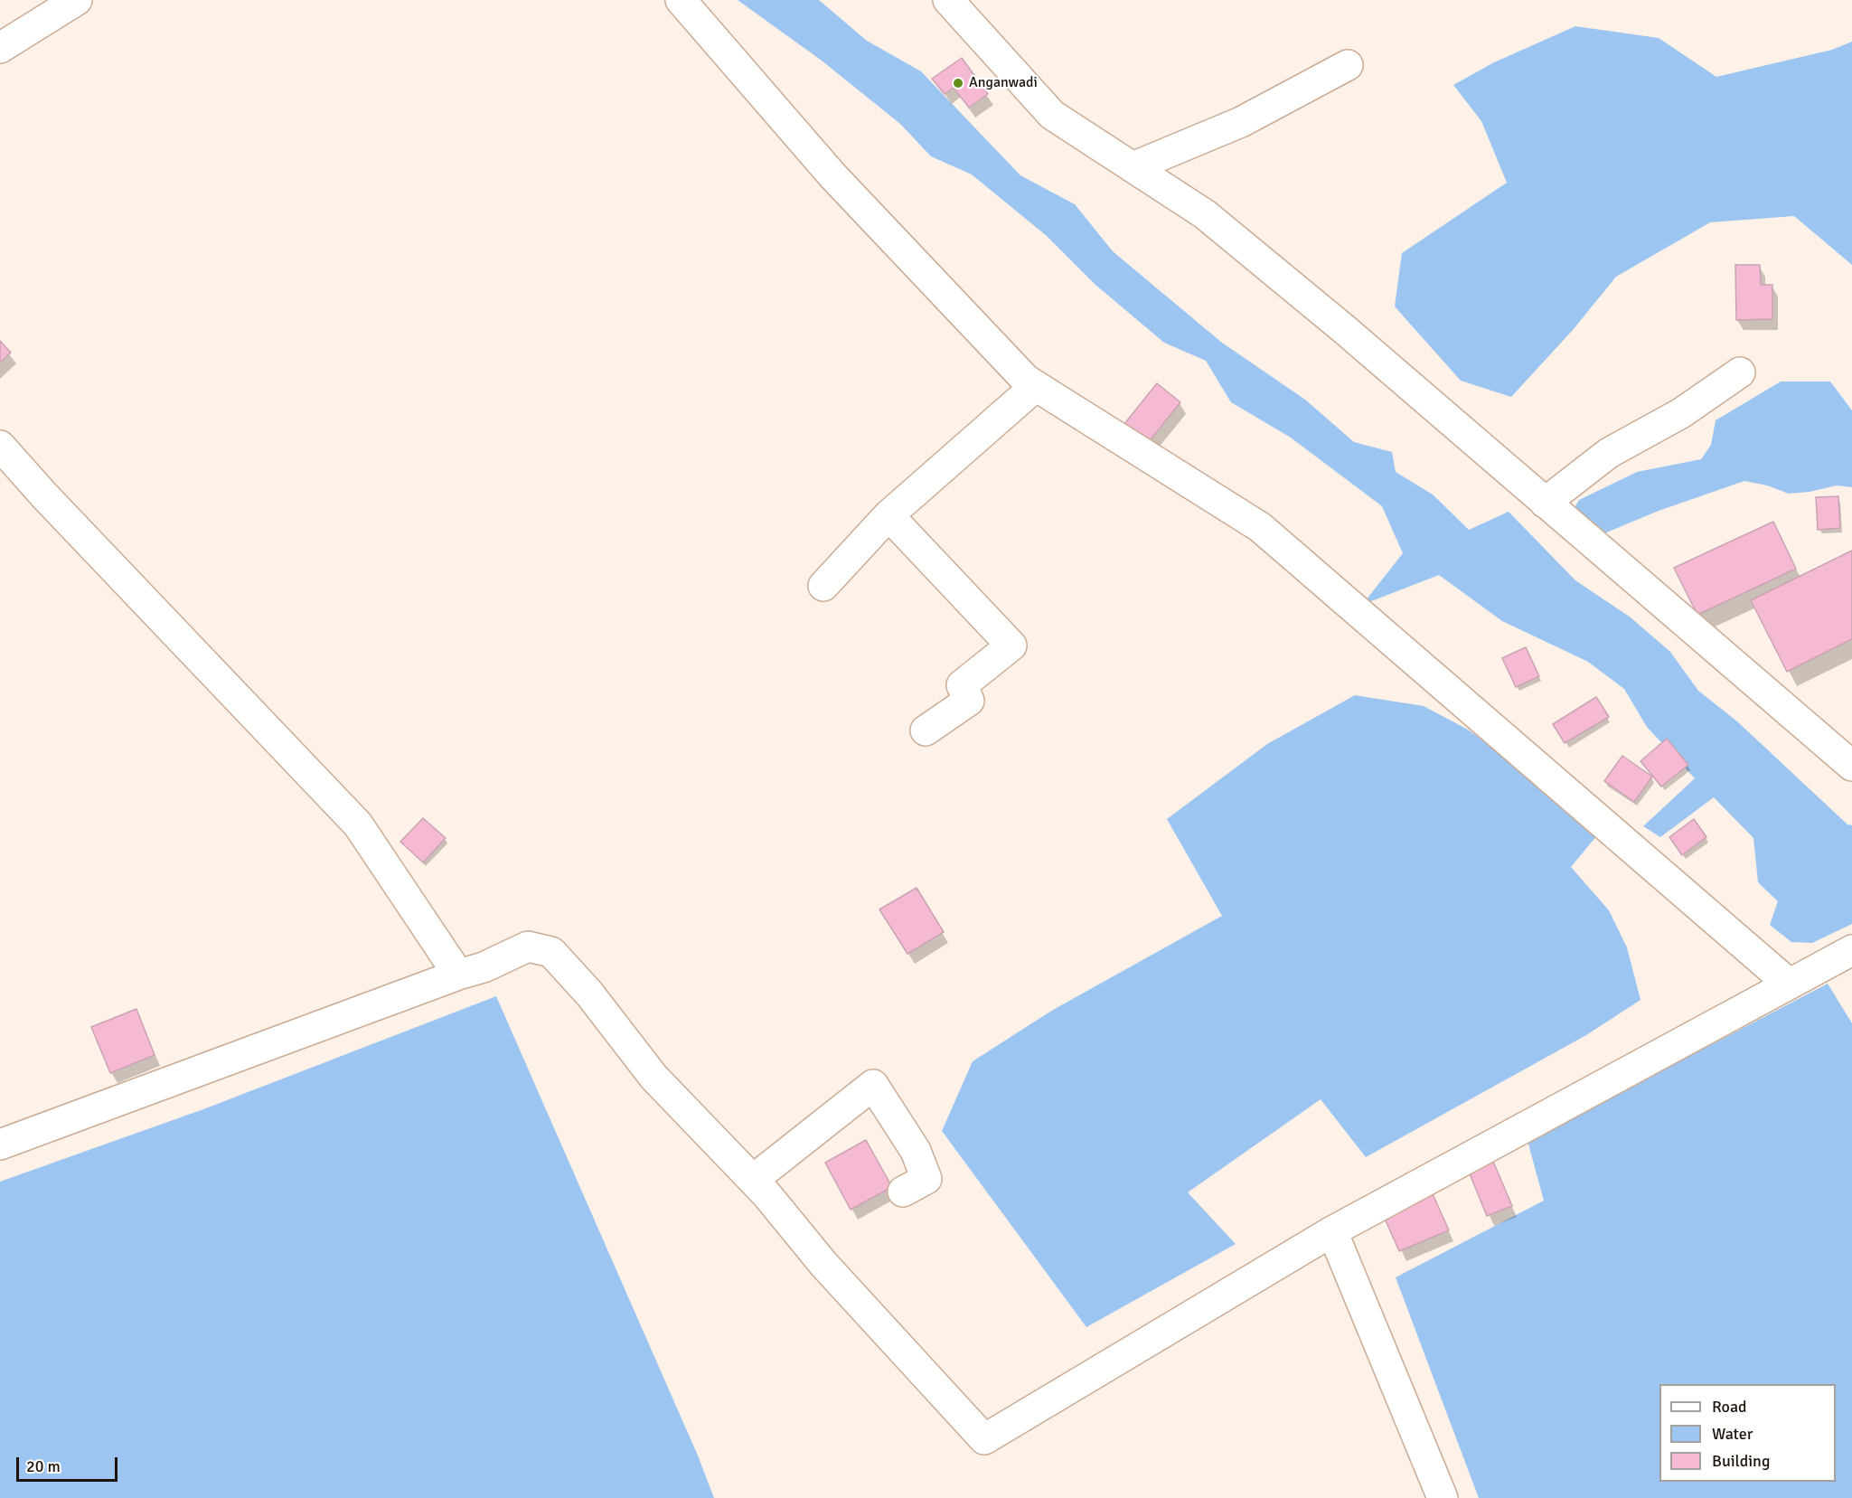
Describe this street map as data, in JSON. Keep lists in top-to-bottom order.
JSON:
{
  "places": ["Anganwadi"],
  "legend": ["Road", "Water", "Building"],
  "scale_bar": "20 m"
}
